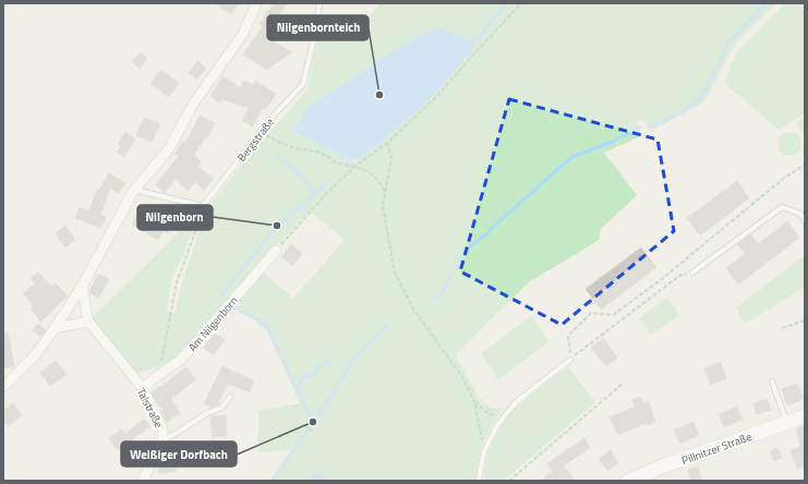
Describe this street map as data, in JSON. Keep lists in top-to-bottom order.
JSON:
{
  "streets": {
    "street": ["Am Nilgenborn", "Talstraße", "Pillnitzer Straße"],
    "lane": ["Bergstraße"]
  },
  "crossings": [
    ["Am Nilgenborn", "Talstraße"]
  ],
  "places": ["Nilgenbornteich", "Nilgenborn", "Weißiger Dorfbach"]
}
